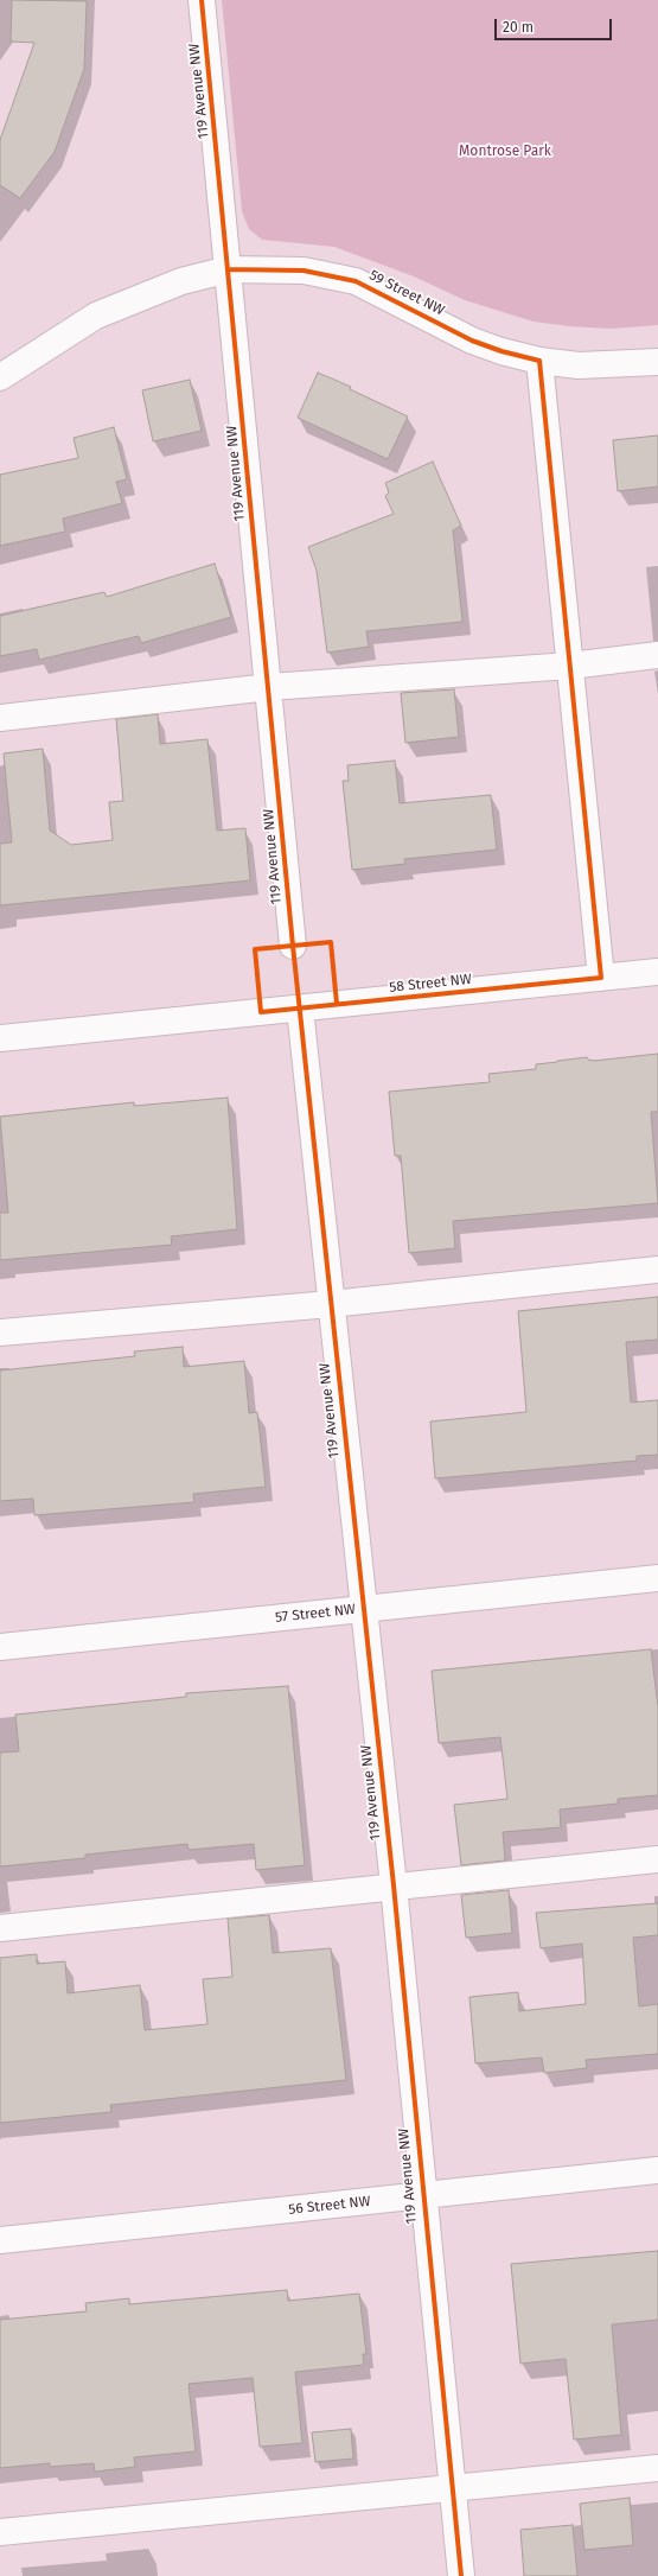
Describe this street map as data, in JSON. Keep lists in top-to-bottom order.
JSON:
{
  "streets": {
    "street": [
      "119 Avenue NW",
      "59 Street NW",
      "58 Street NW",
      "57 Street NW",
      "56 Street NW"
    ]
  },
  "crossings": [
    ["119 Avenue NW", "59 Street NW"],
    ["119 Avenue NW", "58 Street NW"],
    ["119 Avenue NW", "57 Street NW"],
    ["119 Avenue NW", "56 Street NW"]
  ],
  "parks": ["Montrose Park"],
  "scale_bar": "20 m"
}
